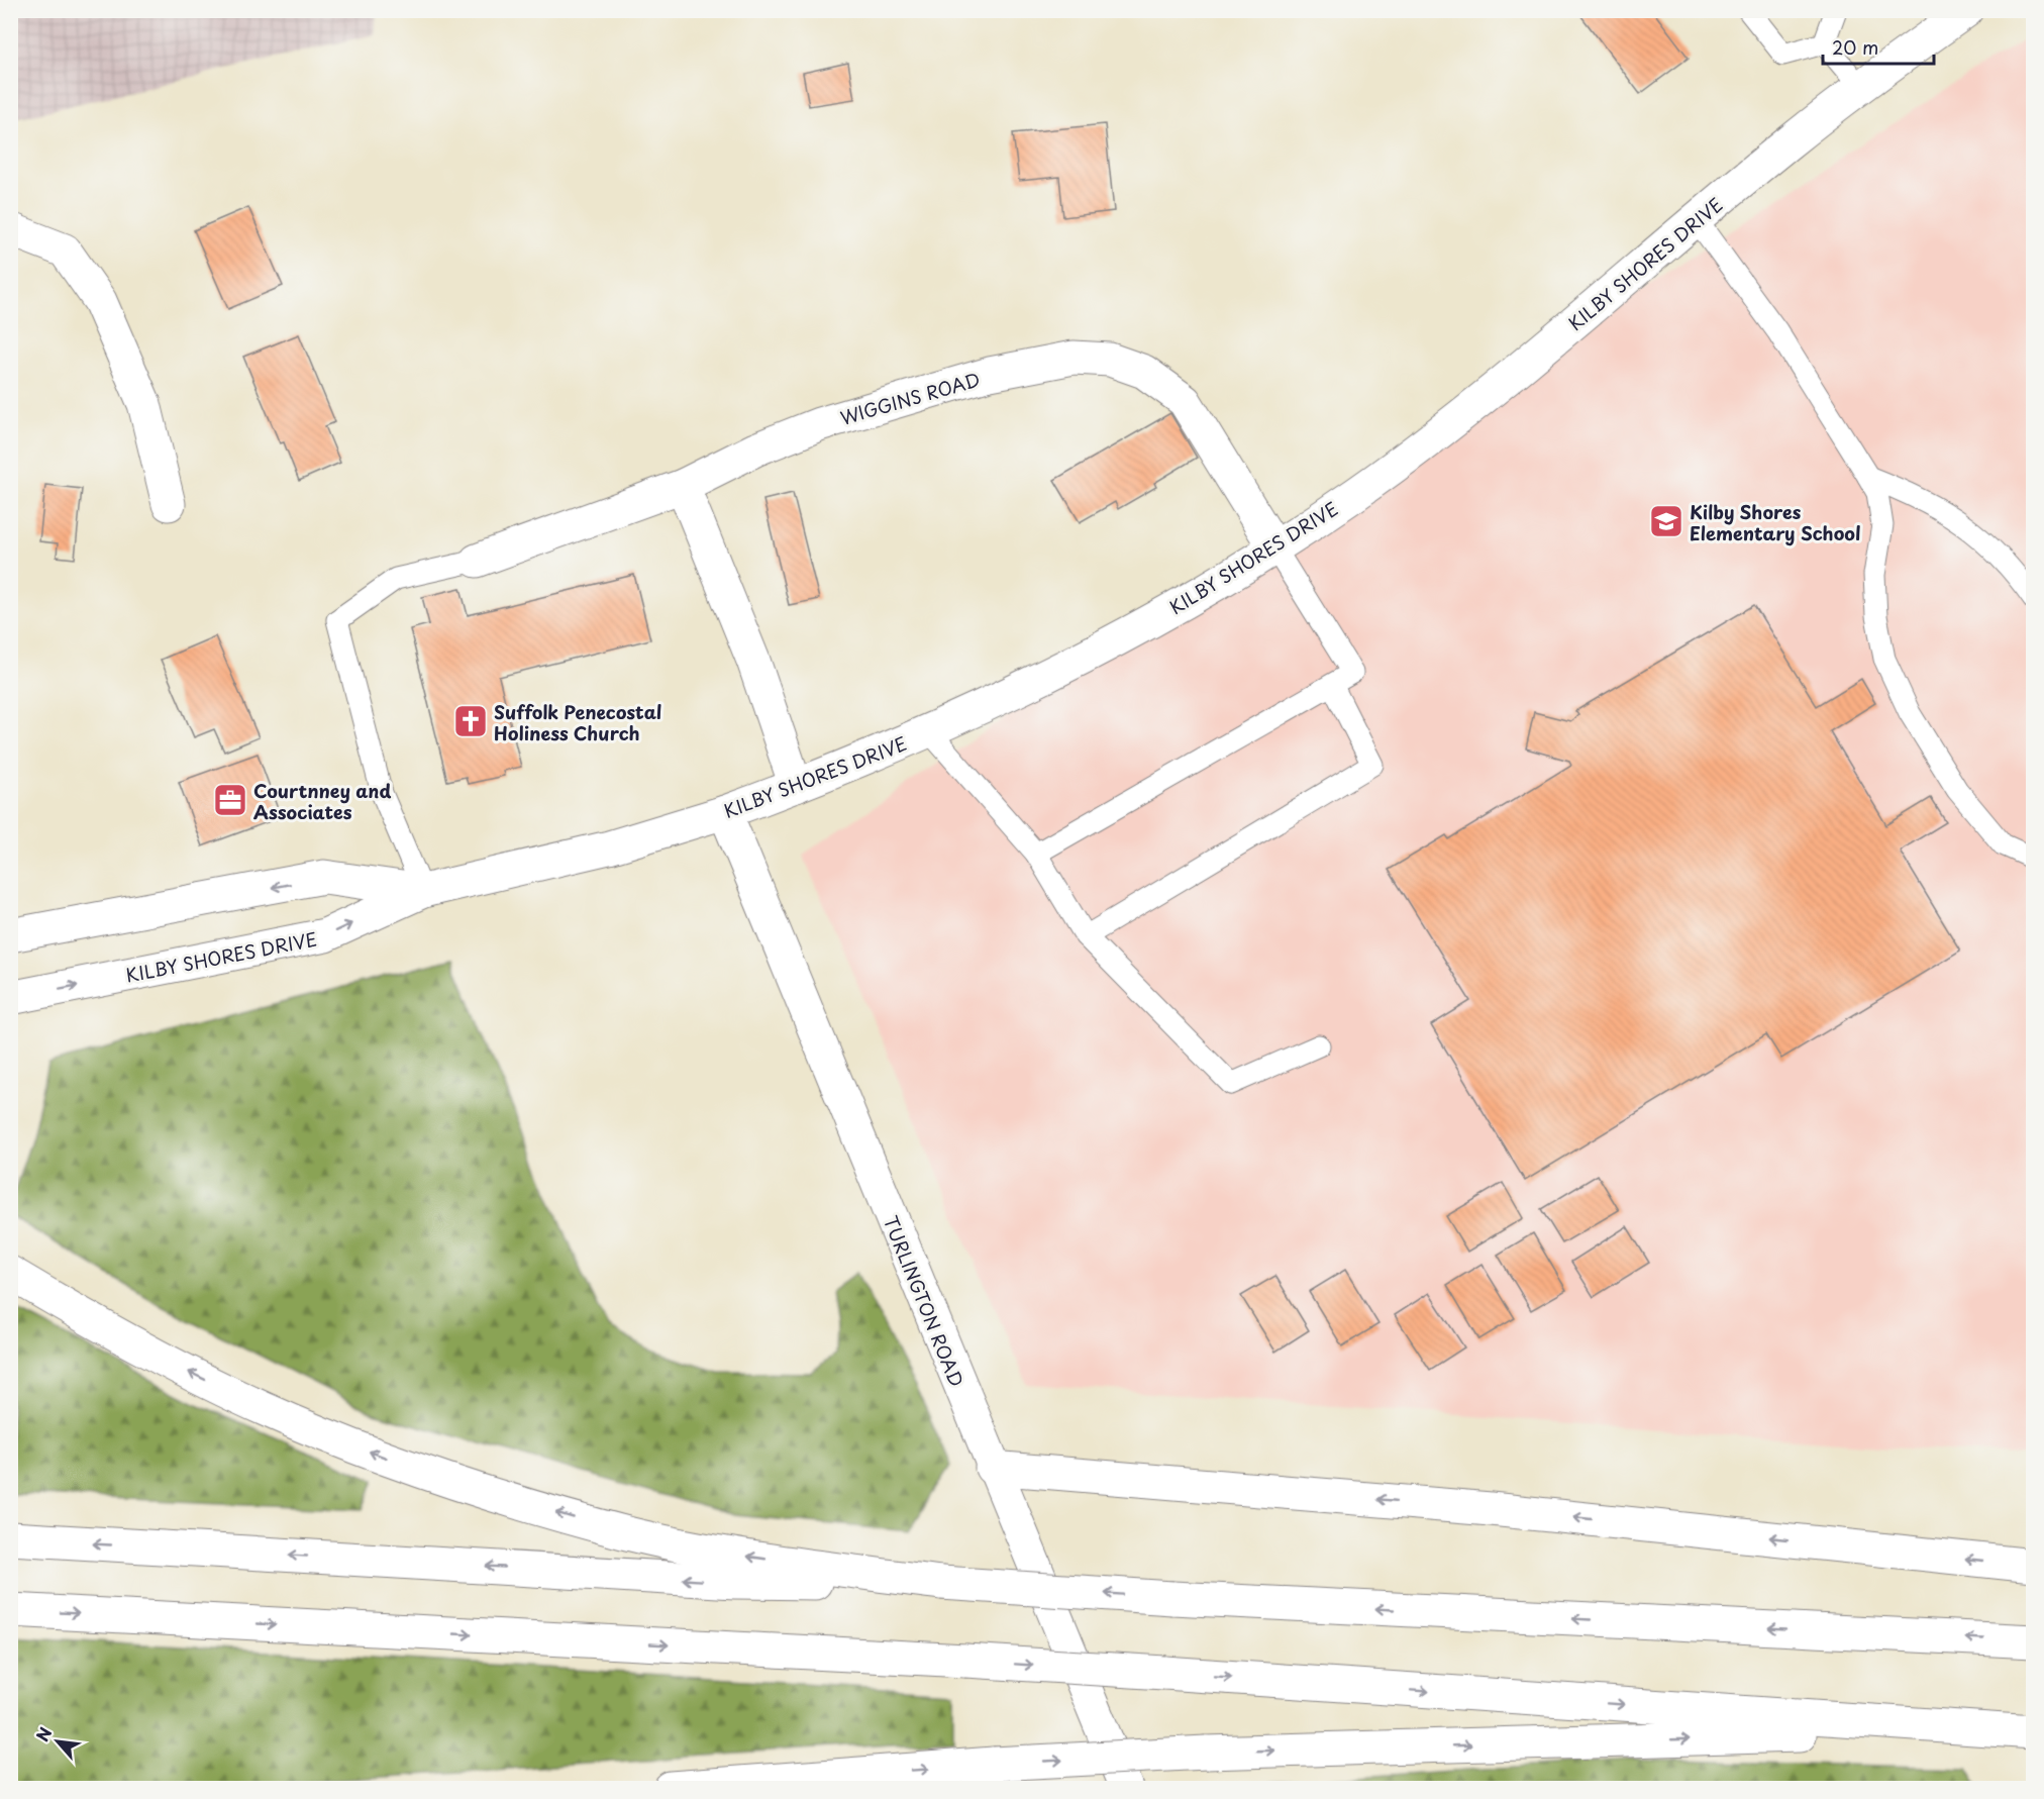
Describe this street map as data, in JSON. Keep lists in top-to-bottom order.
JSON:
{
  "streets": {
    "main road": ["KILBY SHORES DRIVE", "WIGGINS ROAD", "TURLINGTON ROAD"]
  },
  "crossings": [
    ["KILBY SHORES DRIVE", "WIGGINS ROAD"],
    ["KILBY SHORES DRIVE", "TURLINGTON ROAD"]
  ],
  "places": {
    "school or university": ["Kilby Shores Elementary School"],
    "church": ["Suffolk Penecostal Holiness Church"],
    "office": ["Courtnney and Associates"]
  },
  "scale_bar": "20 m",
  "north": "top left"
}
